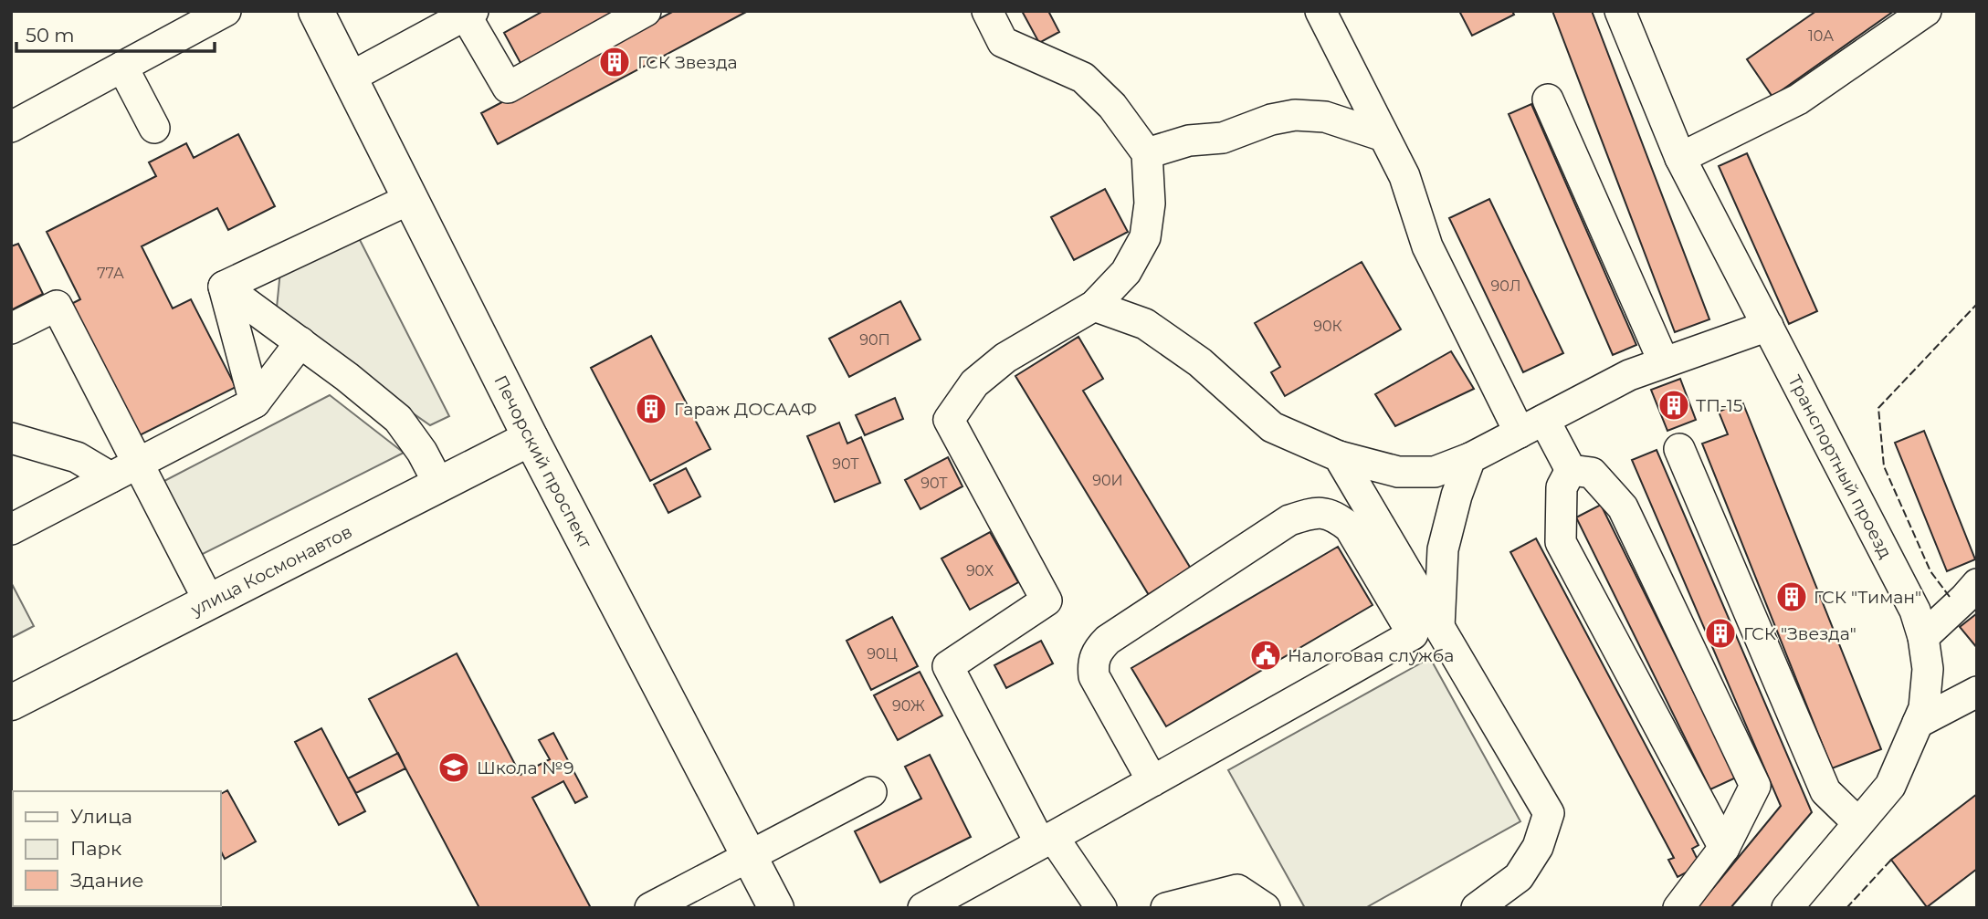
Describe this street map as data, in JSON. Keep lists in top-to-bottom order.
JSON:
{
  "streets": {
    "main road": ["Печорский проспект", "улица Космонавтов"],
    "street": ["Транспортный проезд"]
  },
  "crossings": [
    ["Печорский проспект", "улица Космонавтов"]
  ],
  "places": {
    "building": [
      "ГСК Звезда",
      "ТП-15",
      "Гараж ДОСААФ",
      "ГСК \"Тиман\"",
      "ГСК \"Звезда\""
    ],
    "public building": ["Налоговая служба"],
    "school or university": ["Школа №9"]
  },
  "house_numbers": [
    "10А",
    "77А",
    "90Л",
    "90К",
    "90П",
    "90Т",
    "90И",
    "90Т",
    "90Х",
    "90Ц",
    "90Ж"
  ],
  "legend": ["Улица", "Парк", "Здание"],
  "scale_bar": "50 m"
}
